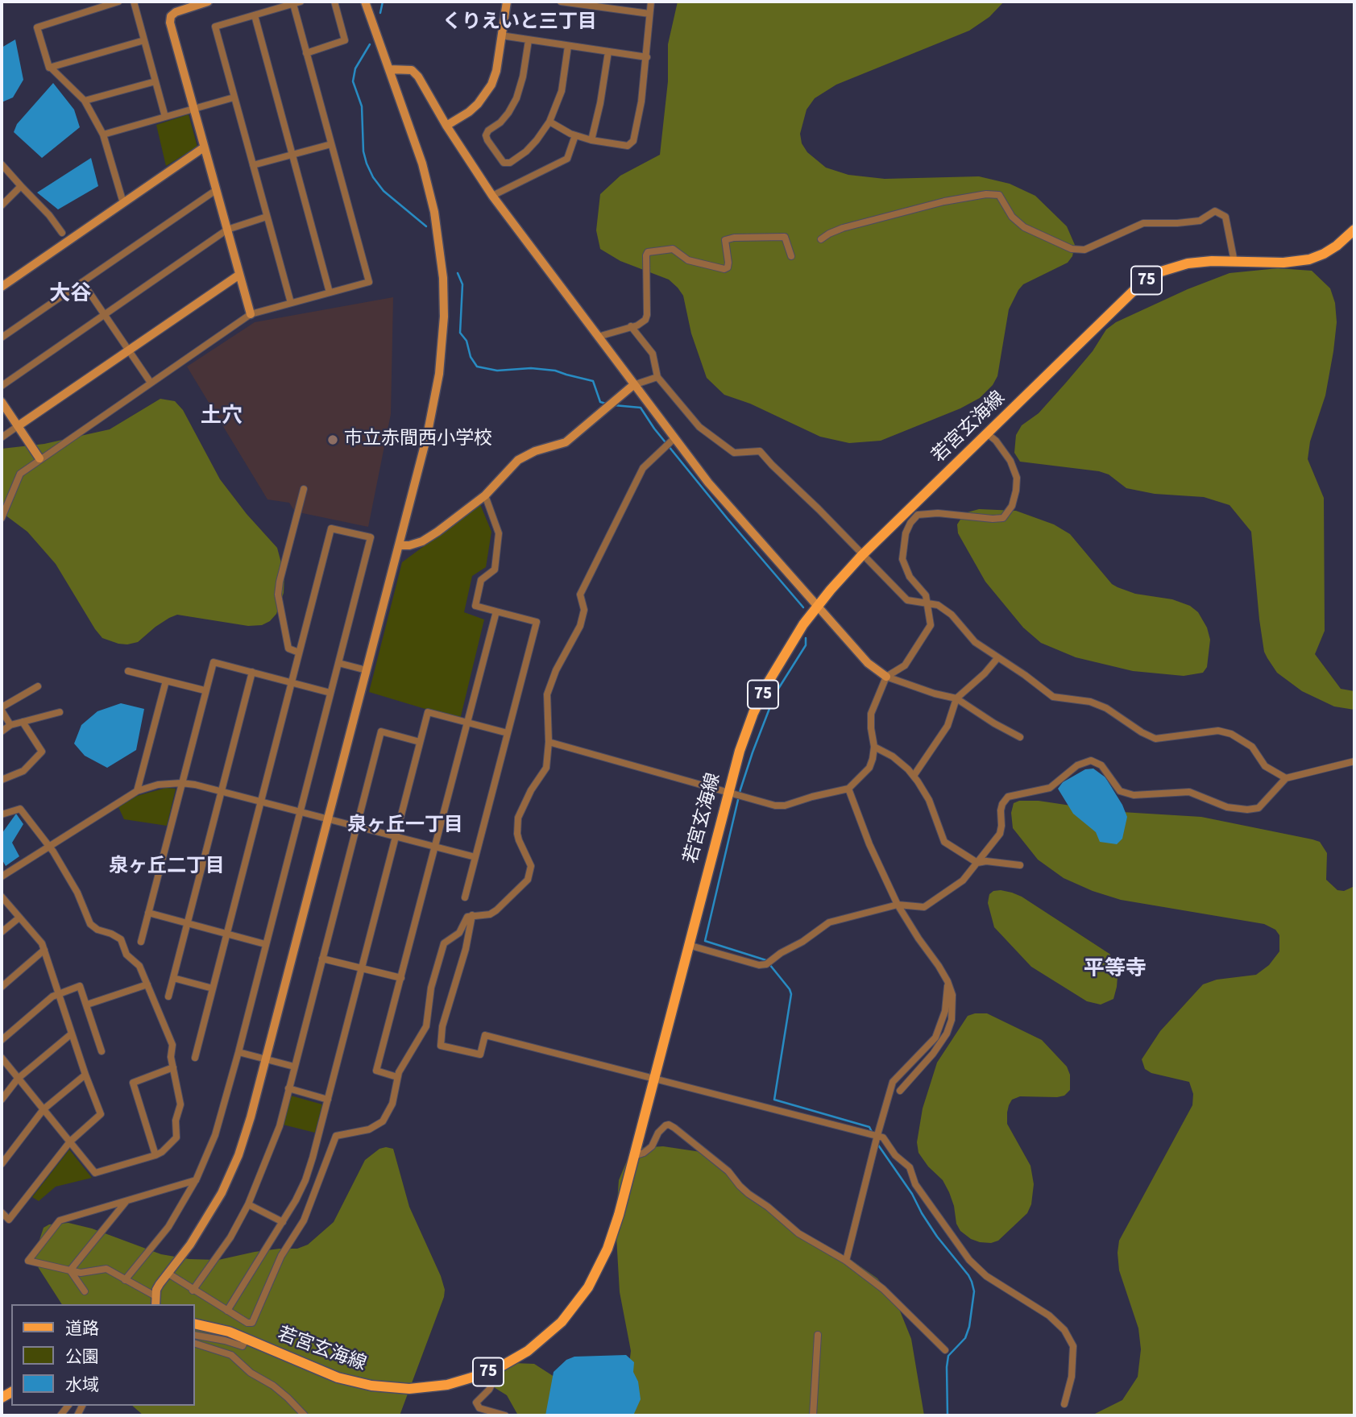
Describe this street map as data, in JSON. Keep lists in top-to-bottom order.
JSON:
{
  "streets": {
    "main road": ["75", "若宮玄海線"]
  },
  "districts": [
    "くりえいと三丁目",
    "大谷",
    "土穴",
    "泉ヶ丘一丁目",
    "泉ヶ丘二丁目",
    "平等寺"
  ],
  "places": ["市立赤間西小学校"],
  "legend": ["道路", "公園", "水域"]
}
